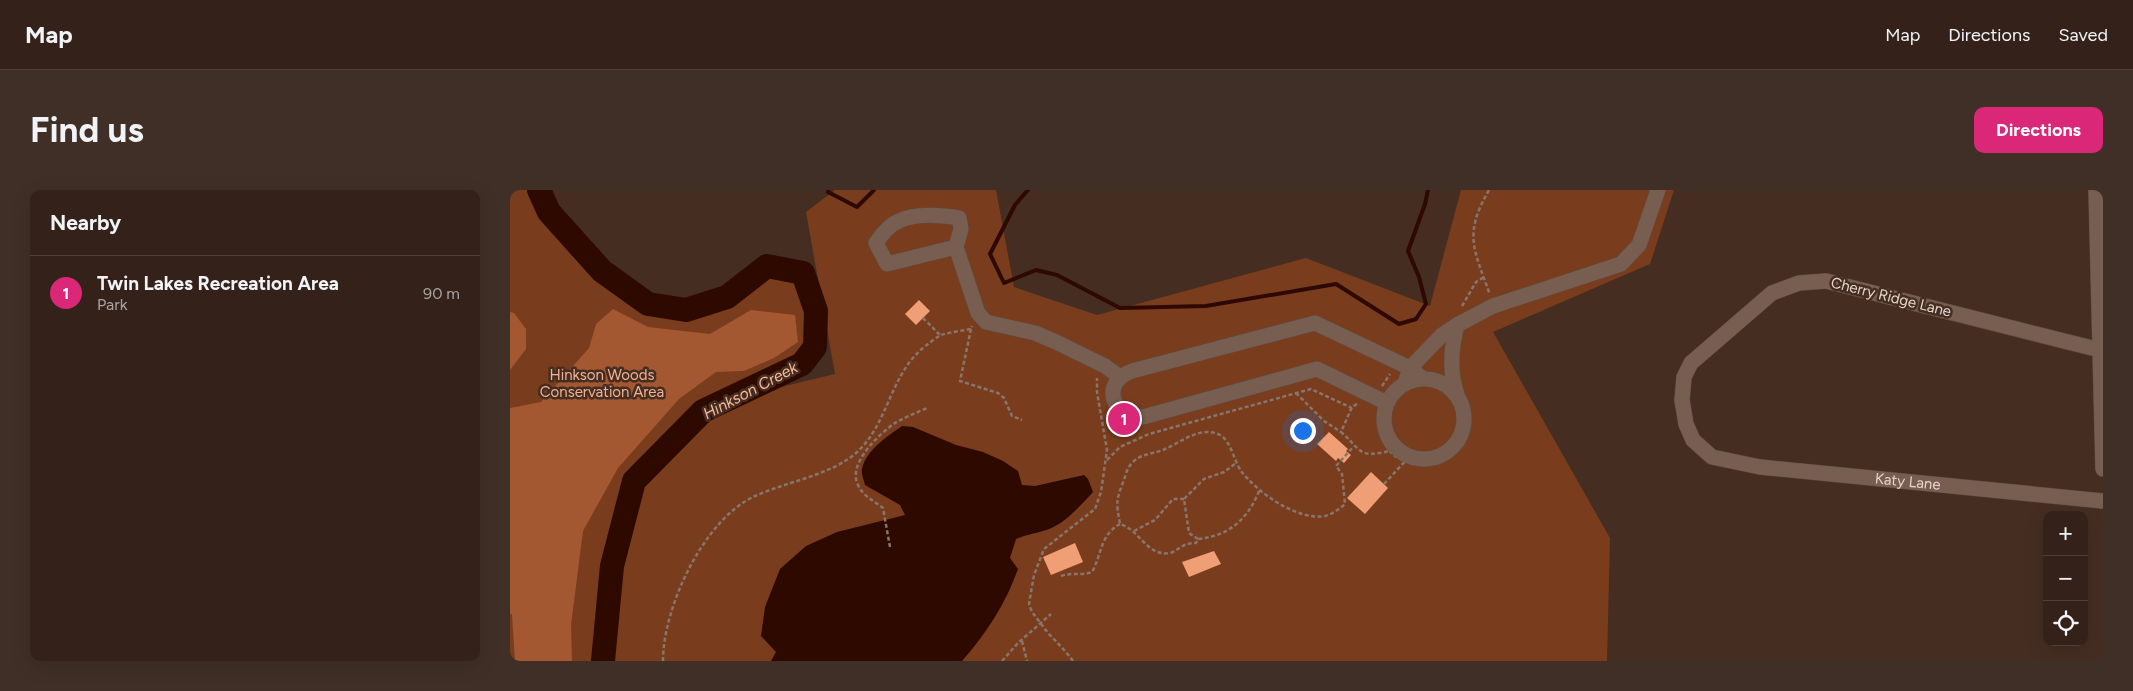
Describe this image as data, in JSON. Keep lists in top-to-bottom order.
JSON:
{
  "streets": {
    "street": ["Cherry Ridge Lane", "Katy Lane"]
  },
  "crossings": [
    ["Cherry Ridge Lane", "Katy Lane"]
  ],
  "water": ["Hinkson Creek"],
  "parks": ["Hinkson Woods Conservation Area"],
  "page": {
    "header": "Map",
    "nav": ["Map", "Directions", "Saved"],
    "buttons": "Directions",
    "title": "Find us",
    "heading": "Nearby",
    "list": [
      {
        "mark": "1",
        "name": "Twin Lakes Recreation Area",
        "note": "Park",
        "value": "90 m"
      }
    ],
    "pins": "1",
    "map_buttons": ["+", "−"]
  }
}
